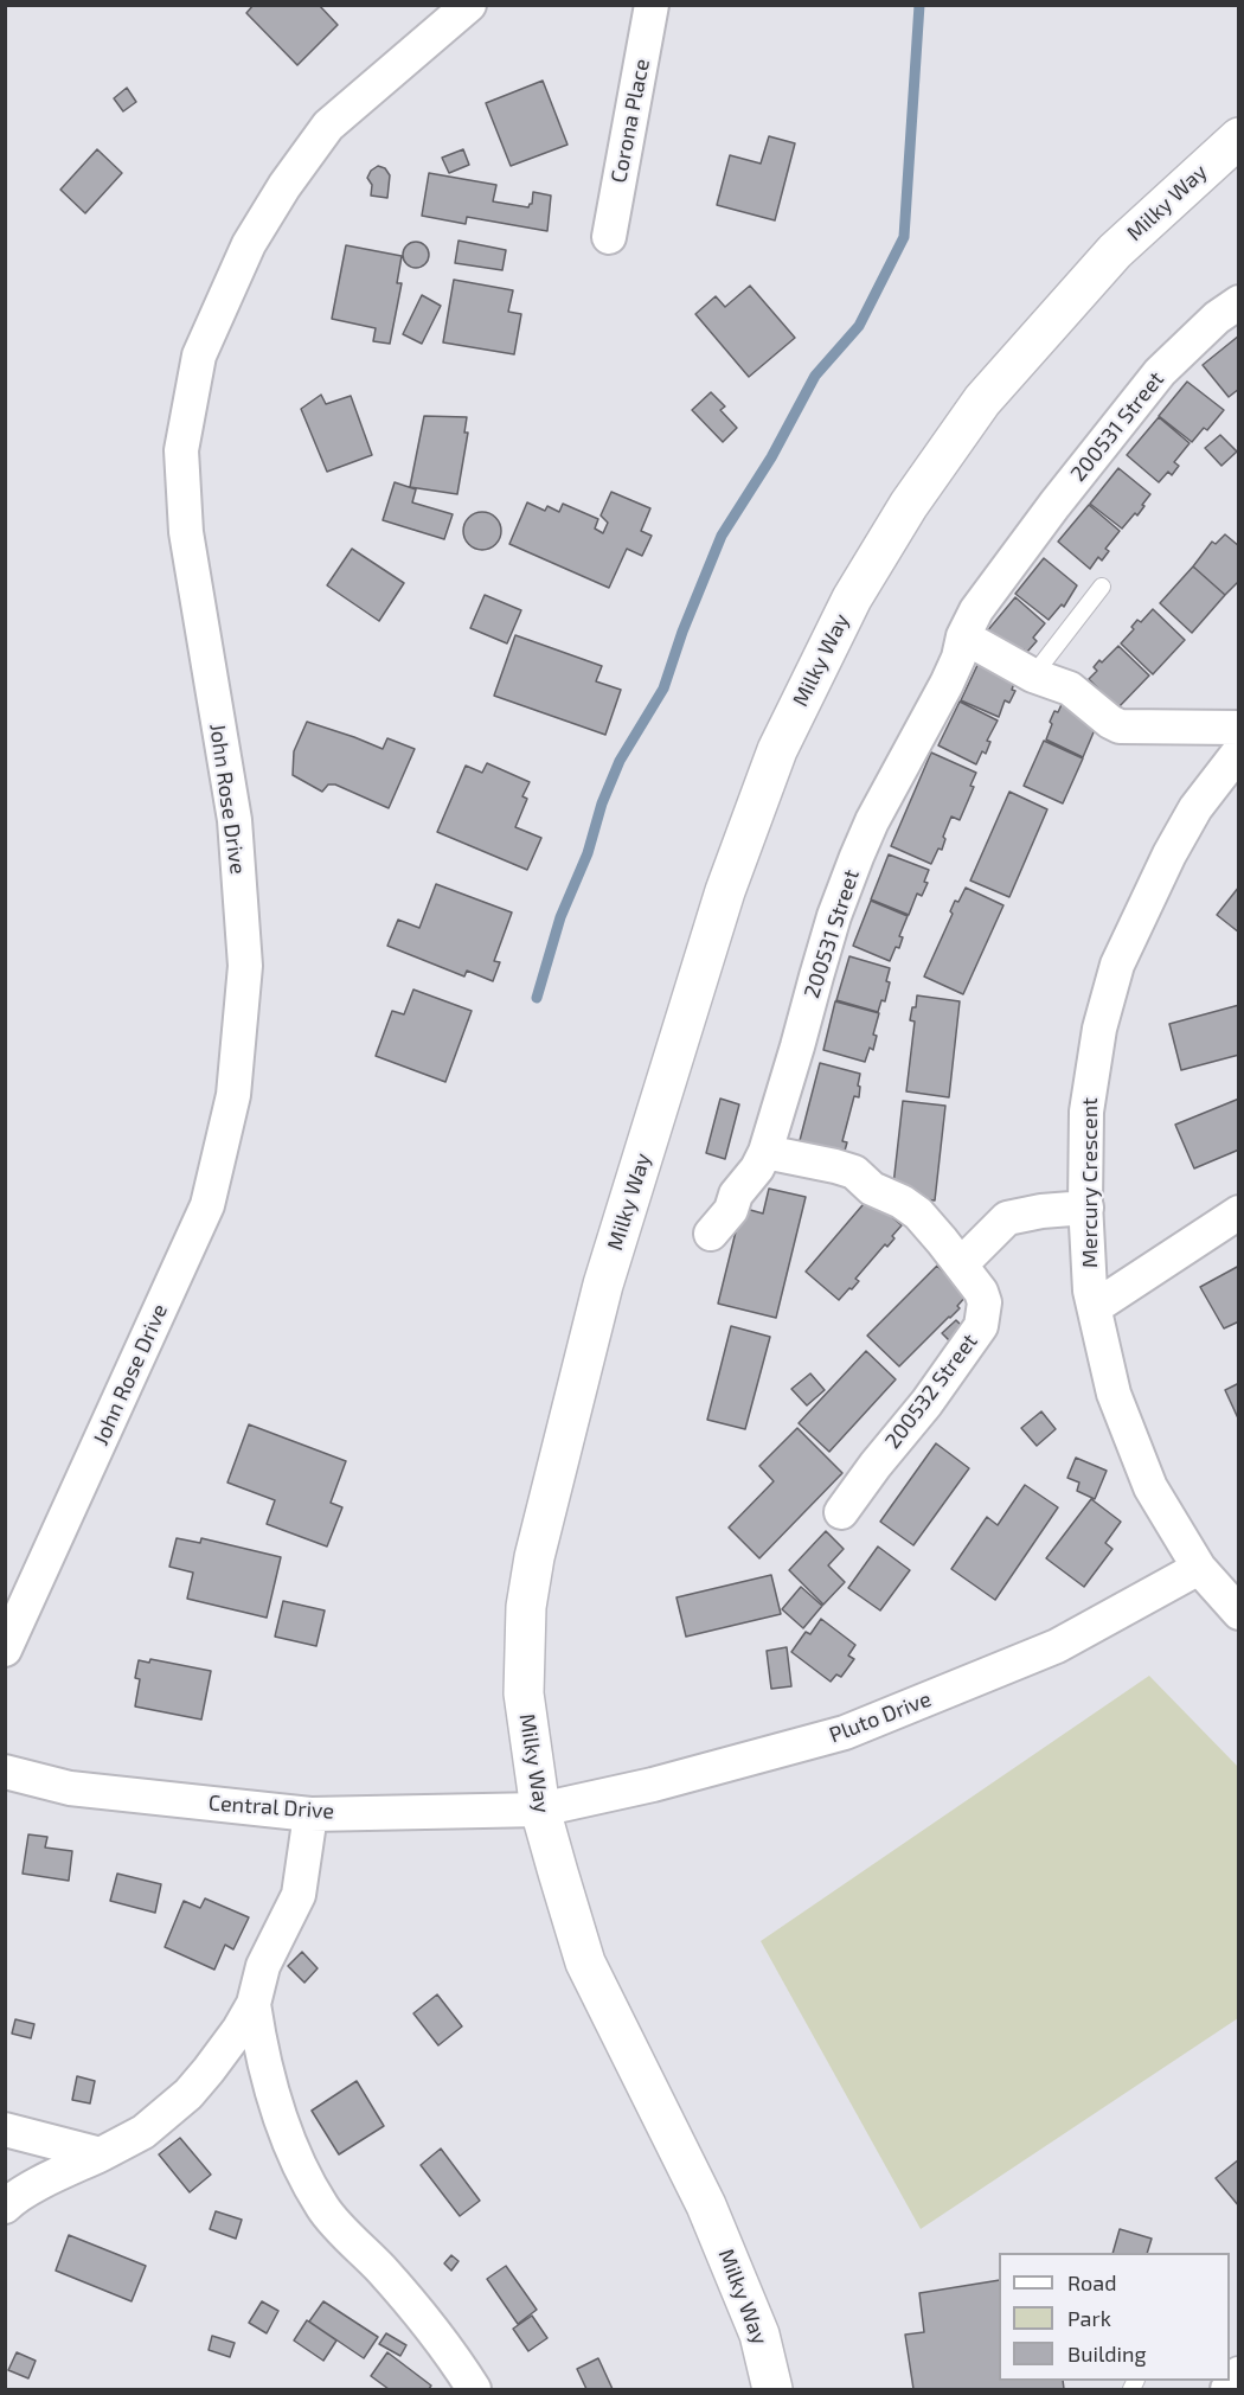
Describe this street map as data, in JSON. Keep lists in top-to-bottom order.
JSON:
{
  "streets": {
    "street": [
      "Corona Place",
      "Milky Way",
      "200531 Street",
      "John Rose Drive",
      "Mercury Crescent",
      "200532 Street",
      "Pluto Drive",
      "Central Drive"
    ]
  },
  "crossings": [
    ["Milky Way", "Pluto Drive"],
    ["Milky Way", "Central Drive"],
    ["200531 Street", "200532 Street"],
    ["Mercury Crescent", "Pluto Drive"],
    ["Pluto Drive", "Central Drive"]
  ],
  "legend": ["Road", "Park", "Building"]
}
